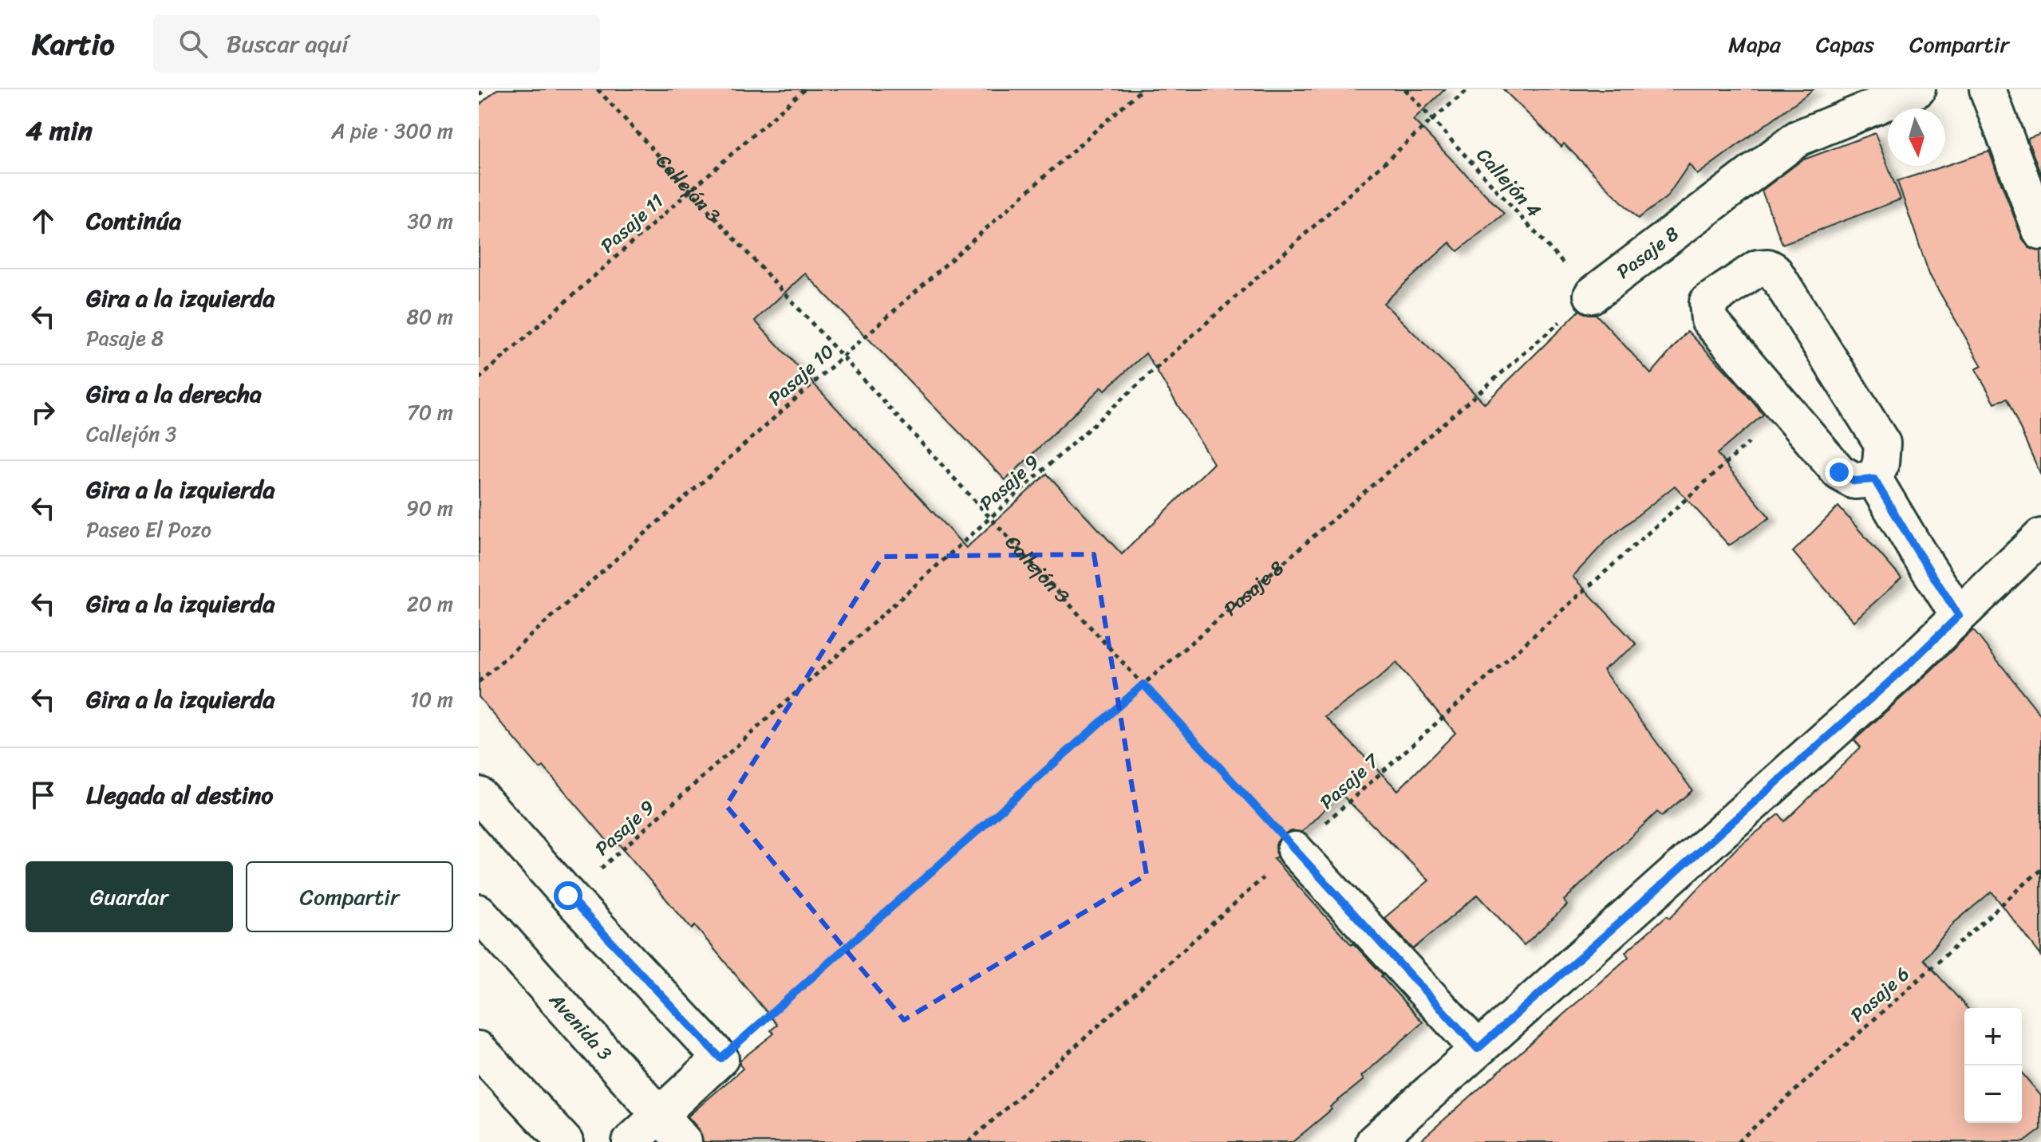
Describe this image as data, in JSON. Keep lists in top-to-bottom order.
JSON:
{
  "streets": {
    "street": ["Pasaje 8", "Avenida 3"],
    "path": [
      "Callejón 4",
      "Callejón 3",
      "Pasaje 11",
      "Pasaje 10",
      "Pasaje 9",
      "Pasaje 7",
      "Pasaje 6"
    ]
  },
  "crossings": [
    ["Callejón 4", "Pasaje 8"],
    ["Callejón 4", "Pasaje 9"],
    ["Callejón 3", "Pasaje 11"],
    ["Callejón 3", "Pasaje 8"],
    ["Callejón 3", "Pasaje 10"],
    ["Callejón 3", "Pasaje 9"],
    ["Callejón 3", "Pasaje 7"]
  ],
  "north": "bottom",
  "page": {
    "header": "Kartio",
    "search": "Buscar aquí",
    "nav": ["Mapa", "Capas", "Compartir"],
    "heading": ["4 min", "A pie · 300 m"],
    "list": [
      ["Continúa", "30 m"],
      ["Gira a la izquierda", "Pasaje 8", "80 m"],
      ["Gira a la derecha", "Callejón 3", "70 m"],
      ["Gira a la izquierda", "Paseo El Pozo", "90 m"],
      ["Gira a la izquierda", "20 m"],
      ["Gira a la izquierda", "10 m"],
      "Llegada al destino"
    ],
    "buttons": ["Guardar", "Compartir"],
    "map_buttons": ["+", "−"]
  }
}
